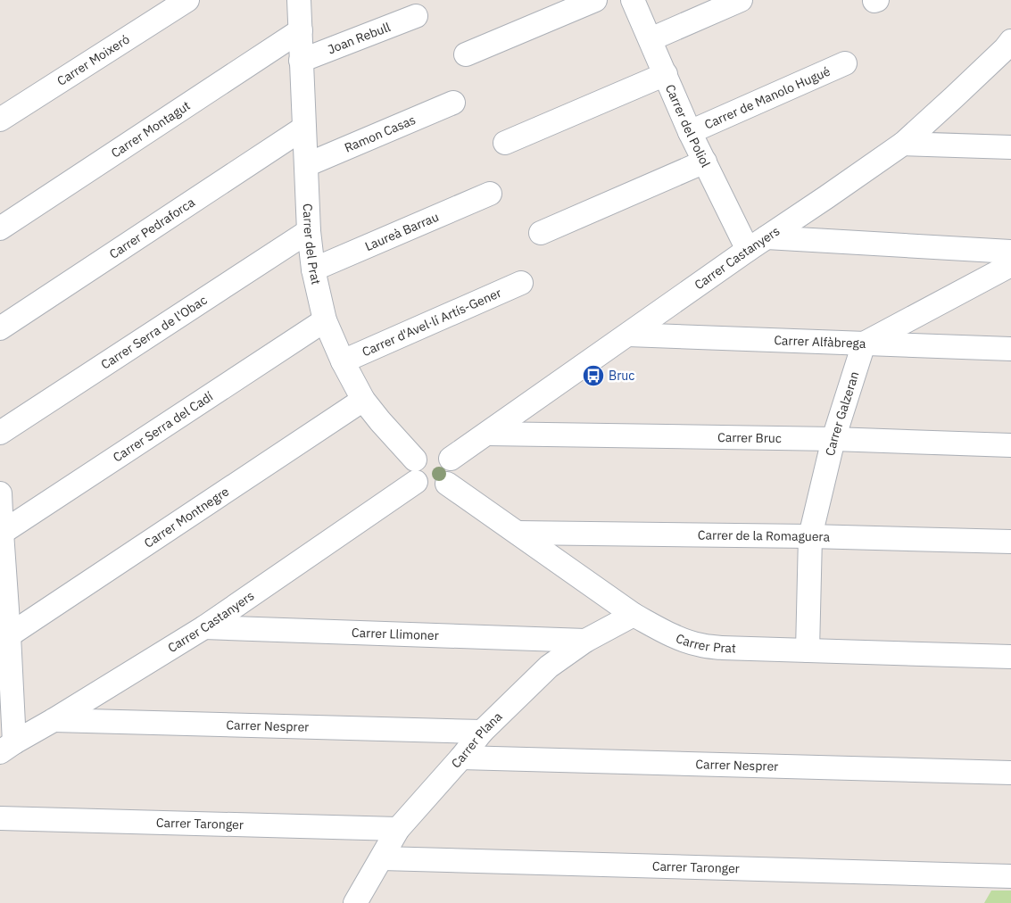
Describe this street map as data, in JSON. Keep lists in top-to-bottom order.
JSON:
{
  "streets": {
    "street": [
      "Joan Rebull",
      "Carrer Moixeró",
      "Carrer de Manolo Hugué",
      "Carrer del Poliol",
      "Carrer Montagut",
      "Ramon Casas",
      "Carrer Pedraforca",
      "Laureà Barrau",
      "Carrer del Prat",
      "Carrer Castanyers",
      "Carrer d'Avel·lí Artís-Gener",
      "Carrer Serra de l'Obac",
      "Carrer Alfàbrega",
      "Carrer Galzeran",
      "Carrer Serra del Cadí",
      "Carrer Bruc",
      "Carrer Montnegre",
      "Carrer de la Romaguera",
      "Carrer Llimoner",
      "Carrer Prat",
      "Carrer Nesprer",
      "Carrer Plana",
      "Carrer Taronger"
    ]
  },
  "crossings": [
    ["Joan Rebull", "Carrer del Prat"],
    ["Carrer de Manolo Hugué", "Carrer del Poliol"],
    ["Carrer del Poliol", "Carrer Castanyers"],
    ["Carrer Montagut", "Carrer del Prat"],
    ["Ramon Casas", "Carrer del Prat"],
    ["Carrer Pedraforca", "Carrer del Prat"],
    ["Laureà Barrau", "Carrer del Prat"],
    ["Carrer del Prat", "Carrer Castanyers"],
    ["Carrer del Prat", "Carrer d'Avel·lí Artís-Gener"],
    ["Carrer del Prat", "Carrer Serra de l'Obac"],
    ["Carrer del Prat", "Carrer Serra del Cadí"],
    ["Carrer del Prat", "Carrer Montnegre"],
    ["Carrer del Prat", "Carrer Prat"],
    ["Carrer Castanyers", "Carrer Alfàbrega"],
    ["Carrer Castanyers", "Carrer Bruc"],
    ["Carrer Castanyers", "Carrer Llimoner"],
    ["Carrer Castanyers", "Carrer Prat"],
    ["Carrer Castanyers", "Carrer Nesprer"],
    ["Carrer Alfàbrega", "Carrer Galzeran"],
    ["Carrer Galzeran", "Carrer Bruc"],
    ["Carrer Galzeran", "Carrer de la Romaguera"],
    ["Carrer Galzeran", "Carrer Prat"],
    ["Carrer de la Romaguera", "Carrer Prat"],
    ["Carrer Llimoner", "Carrer Plana"],
    ["Carrer Prat", "Carrer Plana"],
    ["Carrer Nesprer", "Carrer Plana"],
    ["Carrer Plana", "Carrer Taronger"]
  ],
  "places": {
    "bus stop": ["Bruc"]
  }
}
